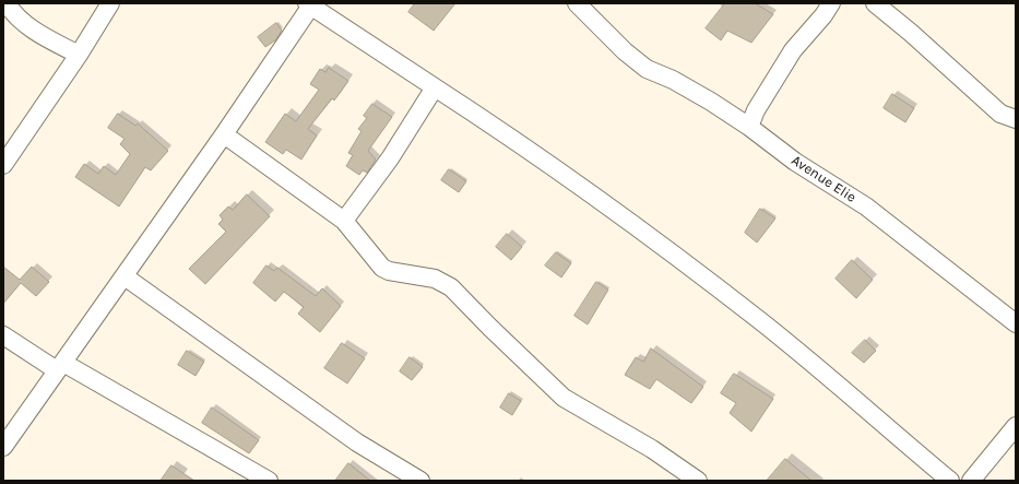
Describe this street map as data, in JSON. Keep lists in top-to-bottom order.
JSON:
{
  "streets": {
    "street": ["Avenue Elie"]
  }
}
